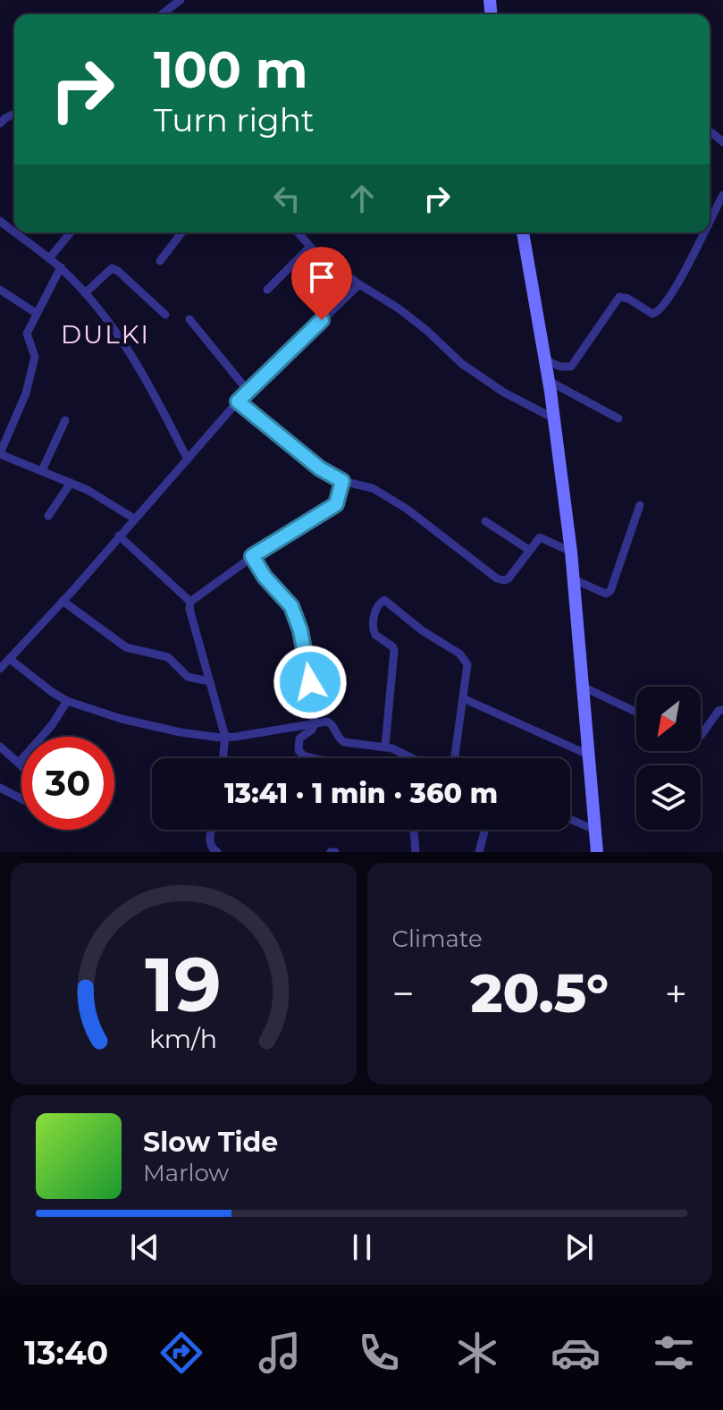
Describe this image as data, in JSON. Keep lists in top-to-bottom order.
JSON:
{
  "districts": ["DULKI"],
  "north": "bottom left",
  "page": {
    "turn": ["100 m", "Turn right"],
    "limit": "30",
    "trip": "13:41 · 1 min · 360 m",
    "tile": "Climate",
    "heat": ["−", "20.5°", "+"],
    "song": ["Slow Tide", "Marlow"],
    "tabs": "13:40",
    "gauge": ["19", "km/h"]
  }
}
